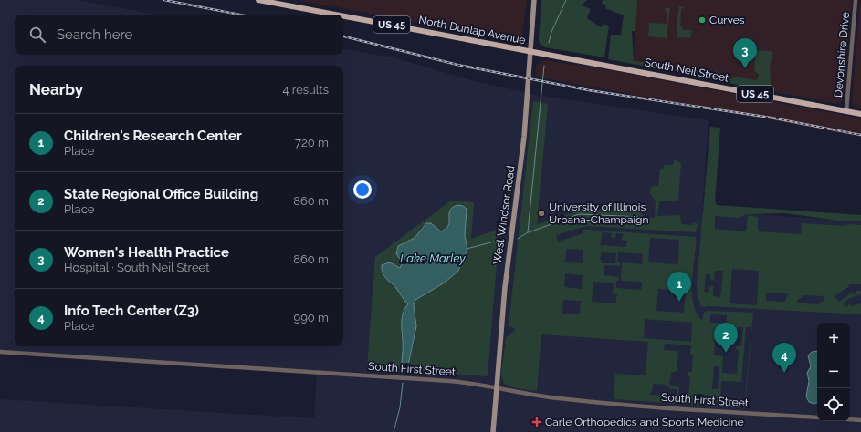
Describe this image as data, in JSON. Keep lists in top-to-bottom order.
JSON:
{
  "streets": {
    "main road": [
      "US 45",
      "North Dunlap Avenue",
      "South Neil Street",
      "West Windsor Road"
    ],
    "street": ["Devonshire Drive", "South First Street"]
  },
  "crossings": [
    ["North Dunlap Avenue", "South Neil Street"],
    ["North Dunlap Avenue", "West Windsor Road"],
    ["Devonshire Drive", "South Neil Street"],
    ["South Neil Street", "West Windsor Road"],
    ["West Windsor Road", "South First Street"]
  ],
  "water": ["Lake Marley"],
  "places": {
    "other": ["Curves", "University of Illinois Urbana-Champaign"],
    "health": ["Carle Orthopedics and Sports Medicine"]
  },
  "page": {
    "search": "Search here",
    "pins": [
      "3",
      "1",
      "2",
      "4"
    ],
    "heading": ["Nearby", "4 results"],
    "list": [
      {
        "mark": "1",
        "name": "Children's Research Center",
        "note": "Place",
        "value": "720 m"
      },
      {
        "mark": "2",
        "name": "State Regional Office Building",
        "note": "Place",
        "value": "860 m"
      },
      {
        "mark": "3",
        "name": "Women's Health Practice",
        "note": "Hospital · South Neil Street",
        "value": "860 m"
      },
      {
        "mark": "4",
        "name": "Info Tech Center (Z3)",
        "note": "Place",
        "value": "990 m"
      }
    ],
    "map_buttons": ["+", "−"]
  }
}
